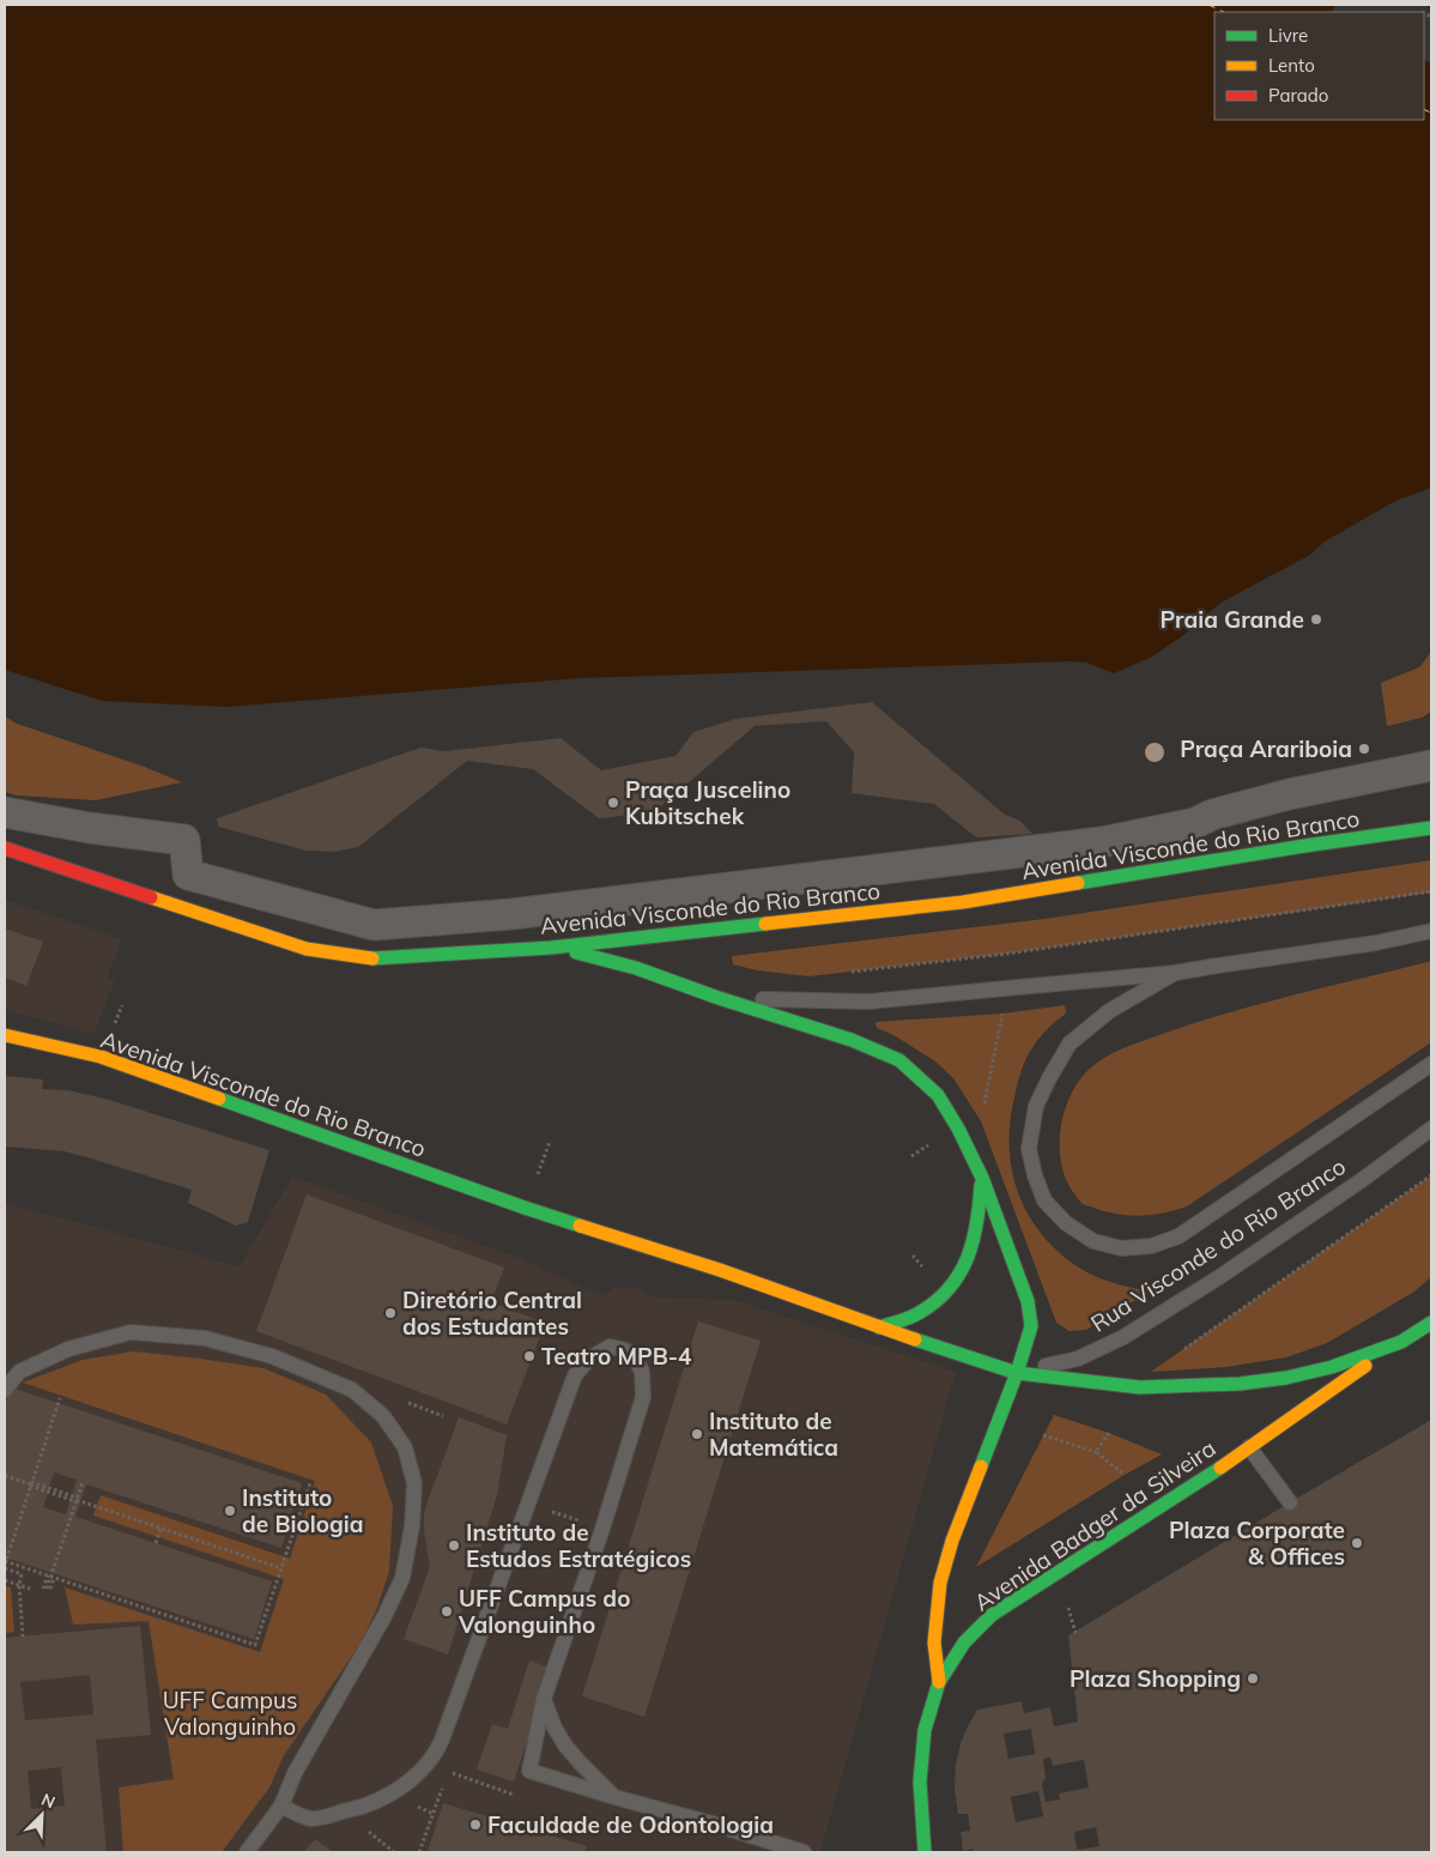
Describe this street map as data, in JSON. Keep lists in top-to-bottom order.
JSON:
{
  "streets": {
    "street": ["Avenida Visconde do Rio Branco", "Avenida Badger da Silveira"],
    "lane": ["Rua Visconde do Rio Branco"]
  },
  "crossings": [
    ["Avenida Visconde do Rio Branco", "Rua Visconde do Rio Branco"],
    ["Avenida Visconde do Rio Branco", "Avenida Badger da Silveira"]
  ],
  "parks": ["UFF Campus Valonguinho"],
  "places": [
    "Praia Grande",
    "Praça Arariboia",
    "Praça Juscelino Kubitschek",
    "Diretório Central dos Estudantes",
    "Teatro MPB-4",
    "Instituto de Matemática",
    "Instituto de Biologia",
    "Plaza Corporate & Offices",
    "Instituto de Estudos Estratégicos",
    "UFF Campus do Valonguinho",
    "Plaza Shopping",
    "Faculdade de Odontologia"
  ],
  "legend": ["Livre", "Lento", "Parado"],
  "north": "top right"
}
